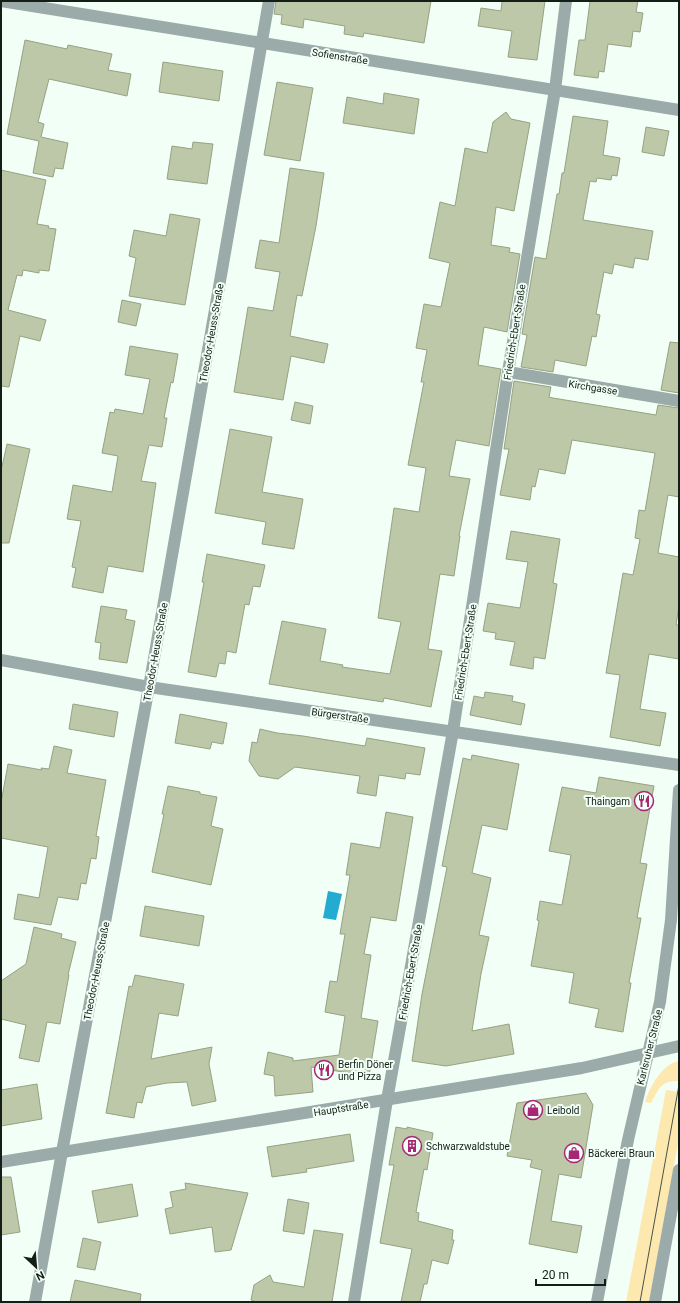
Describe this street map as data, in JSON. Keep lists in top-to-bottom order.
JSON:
{
  "streets": {
    "street": [
      "Sofienstraße",
      "Friedrich-Ebert-Straße",
      "Theodor-Heuss-Straße",
      "Kirchgasse",
      "Bürgerstraße",
      "Karlsruher Straße",
      "Hauptstraße"
    ]
  },
  "crossings": [
    ["Sofienstraße", "Friedrich-Ebert-Straße"],
    ["Sofienstraße", "Theodor-Heuss-Straße"],
    ["Friedrich-Ebert-Straße", "Kirchgasse"],
    ["Friedrich-Ebert-Straße", "Bürgerstraße"],
    ["Friedrich-Ebert-Straße", "Hauptstraße"],
    ["Theodor-Heuss-Straße", "Bürgerstraße"],
    ["Theodor-Heuss-Straße", "Hauptstraße"],
    ["Karlsruher Straße", "Hauptstraße"]
  ],
  "places": {
    "restaurant": ["Thaingam", "Berfin Döner und Pizza"],
    "shop": ["Leibold", "Bäckerei Braun"],
    "building": ["Schwarzwaldstube"]
  },
  "scale_bar": "20 m",
  "north": "bottom right"
}
